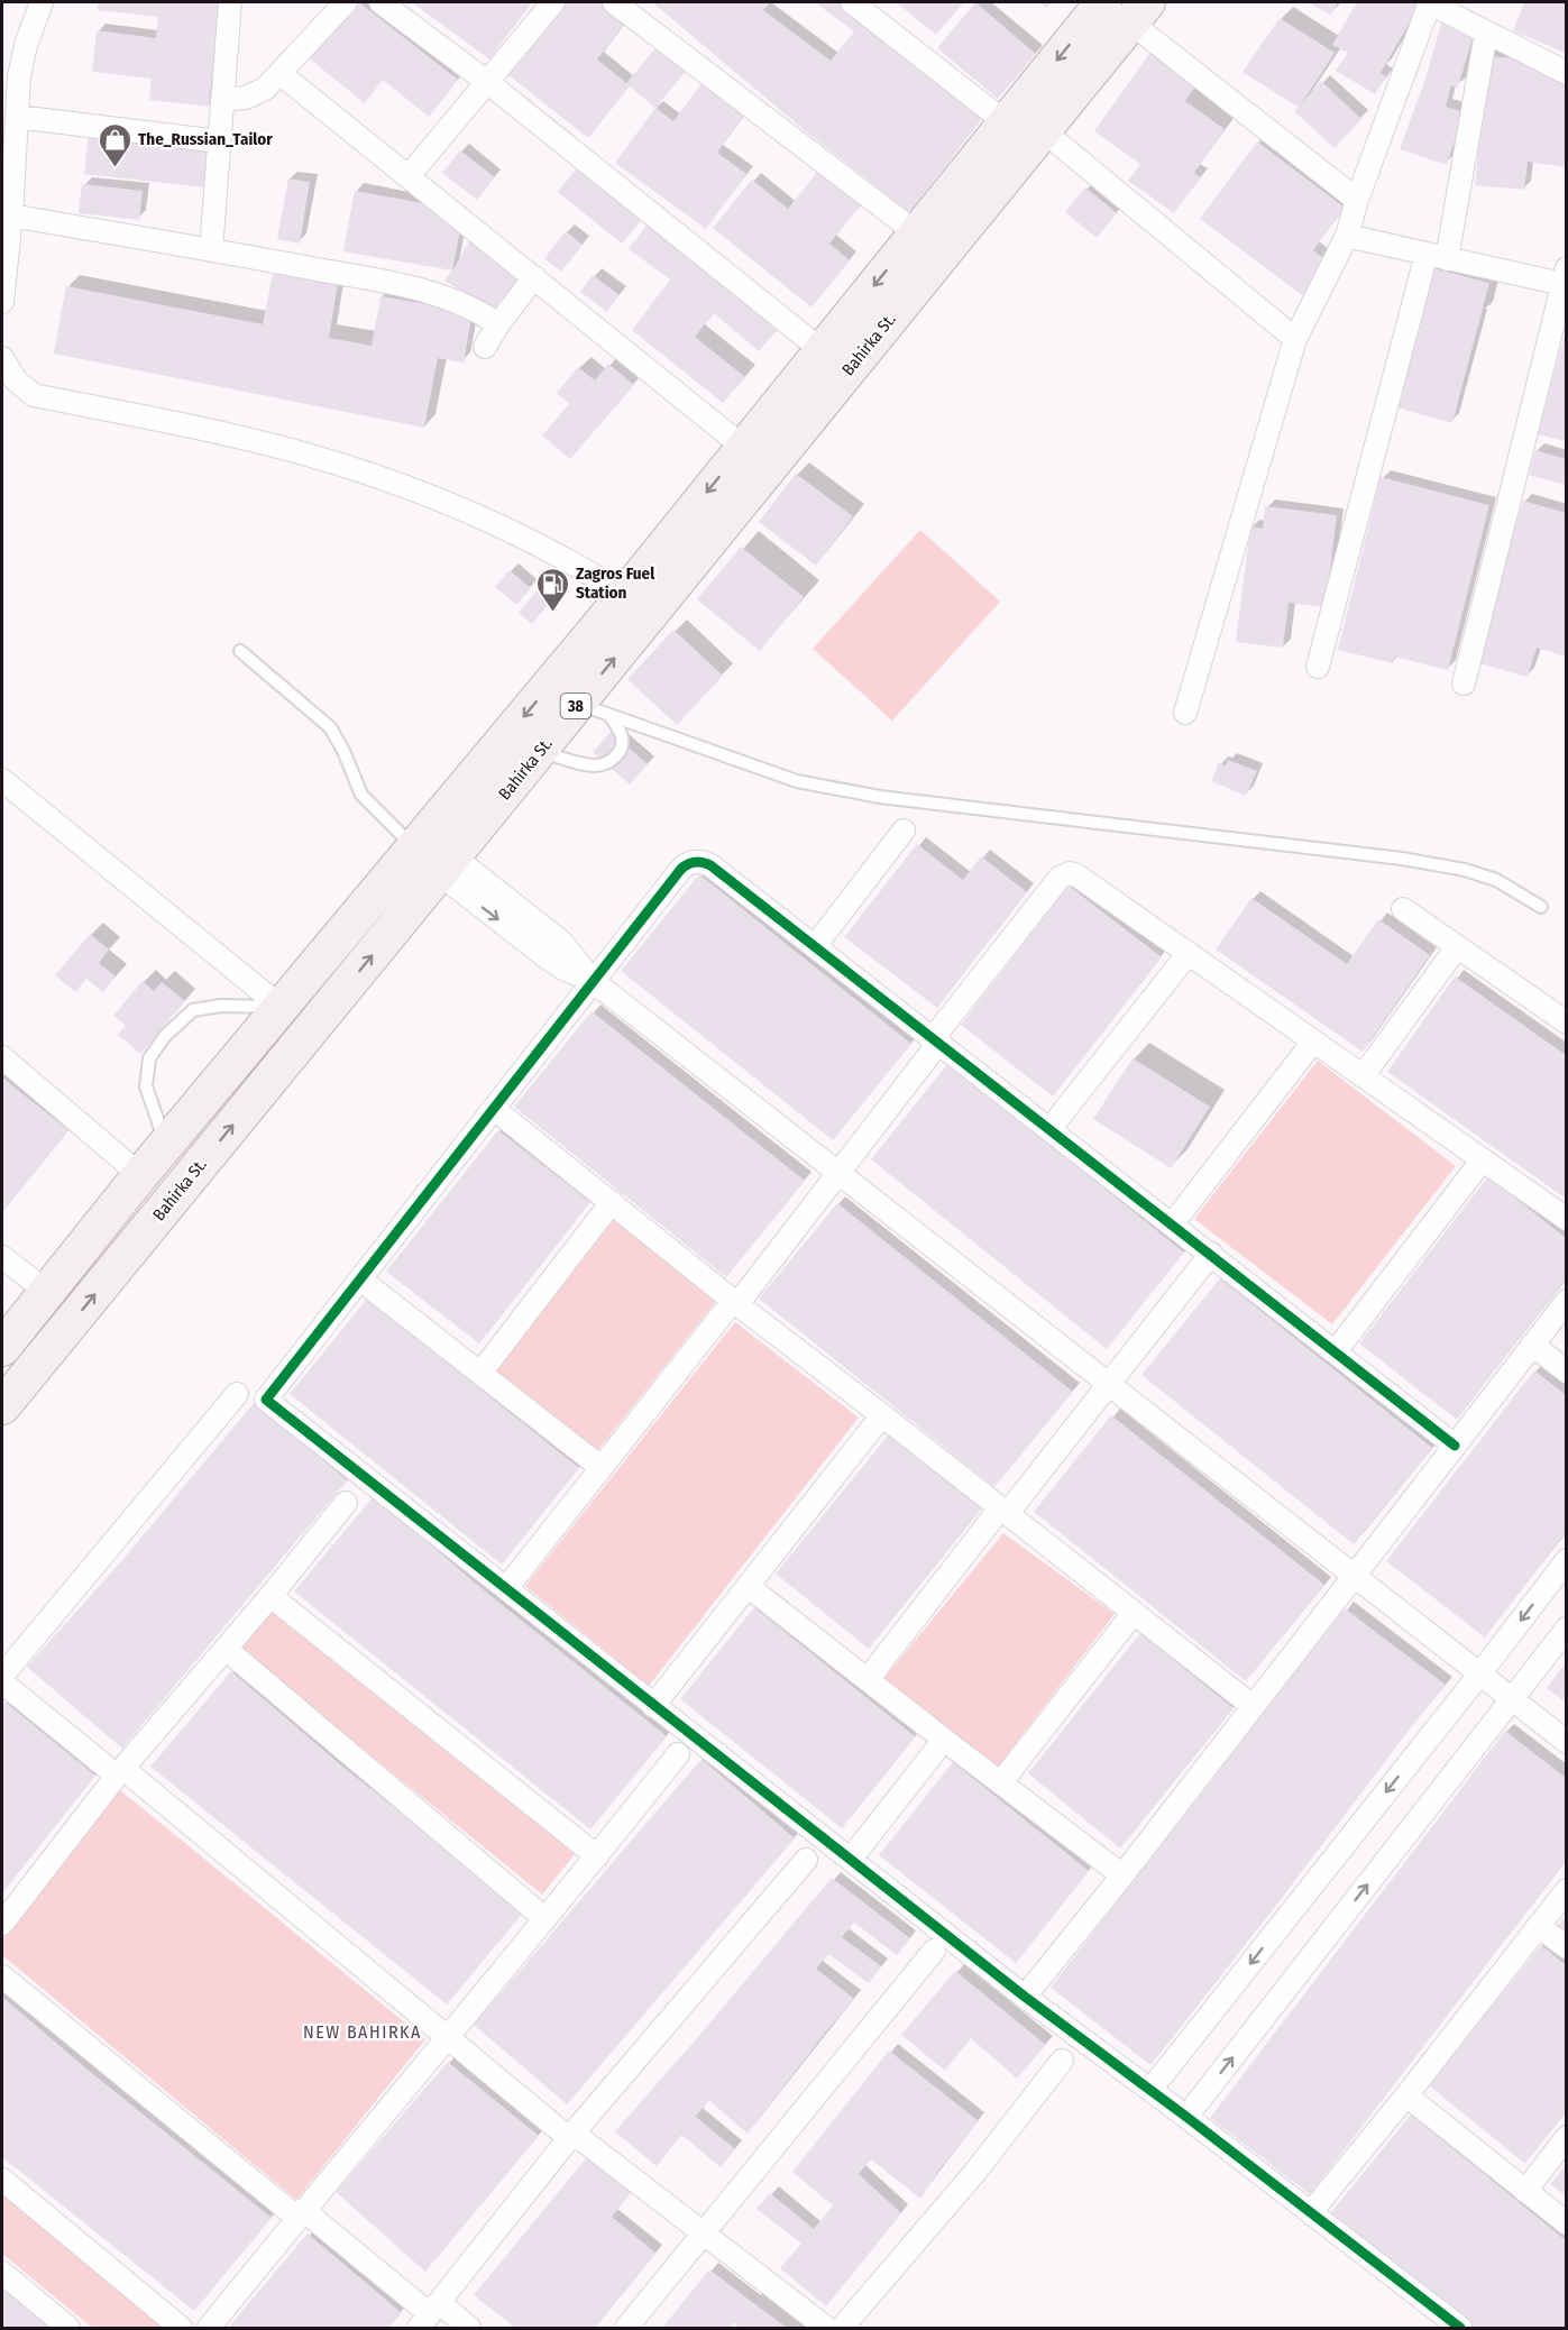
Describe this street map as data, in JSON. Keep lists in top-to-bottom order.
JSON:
{
  "streets": {
    "main road": ["Bahirka St.", "38"]
  },
  "districts": ["NEW BAHIRKA"],
  "places": {
    "shop": ["The_Russian_Tailor"],
    "fuel station": ["Zagros Fuel Station"]
  }
}
